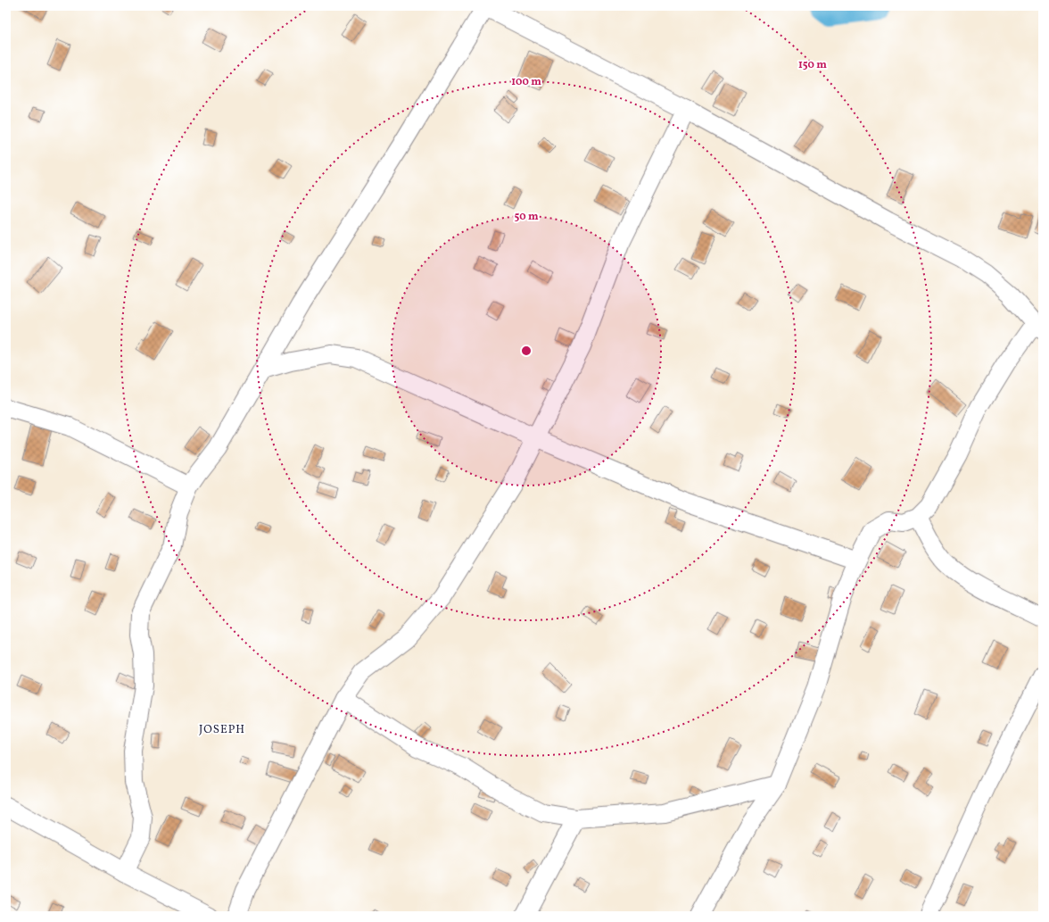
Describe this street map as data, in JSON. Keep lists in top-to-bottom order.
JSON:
{
  "districts": ["JOSEPH"],
  "rings": ["150 m", "100 m", "50 m"]
}
